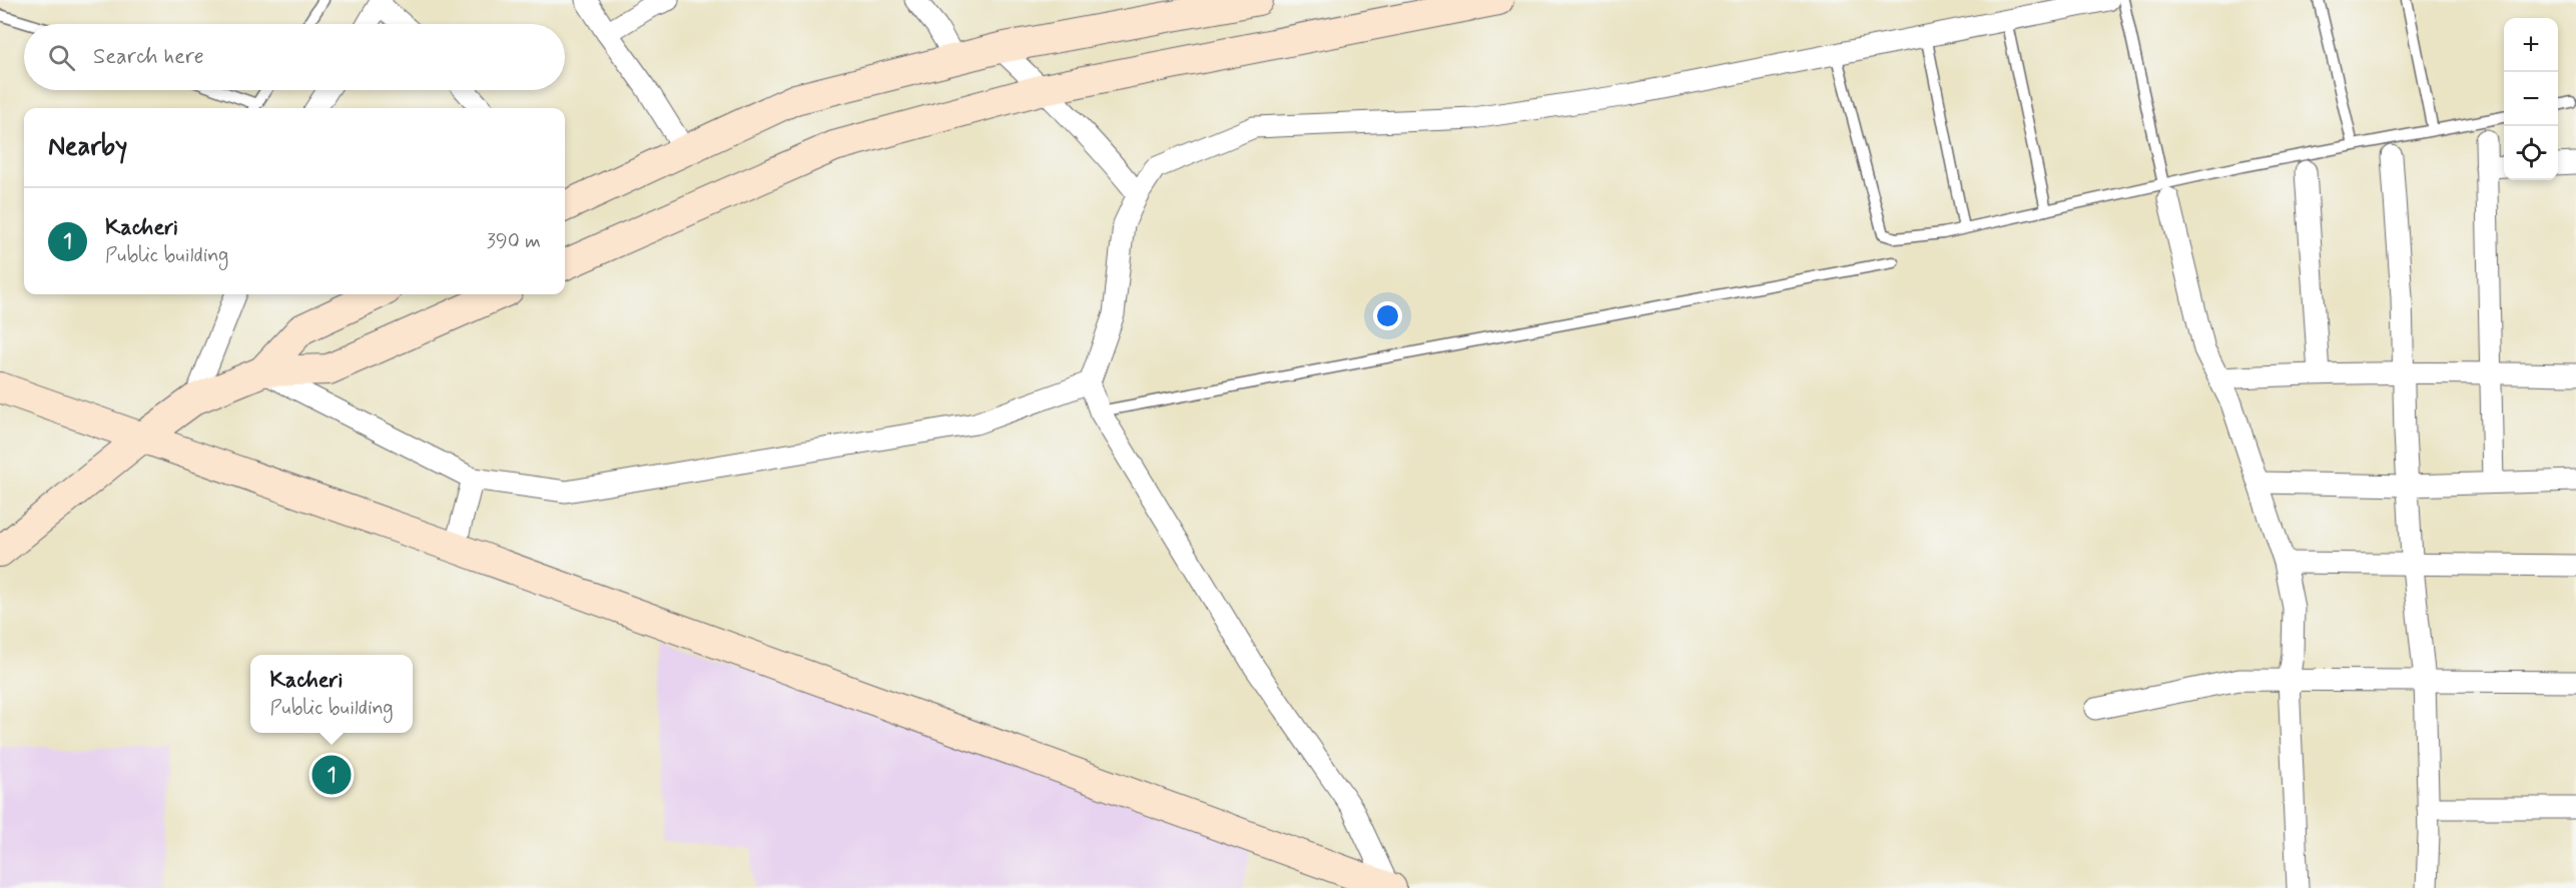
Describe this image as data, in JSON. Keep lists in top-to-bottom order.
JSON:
{
  "page": {
    "map_buttons": ["+", "−"],
    "search": "Search here",
    "heading": "Nearby",
    "list": [
      {
        "mark": "1",
        "name": "Kacheri",
        "note": "Public building",
        "value": "390 m"
      }
    ],
    "popup": ["Kacheri", "Public building"],
    "pins": "1"
  }
}
